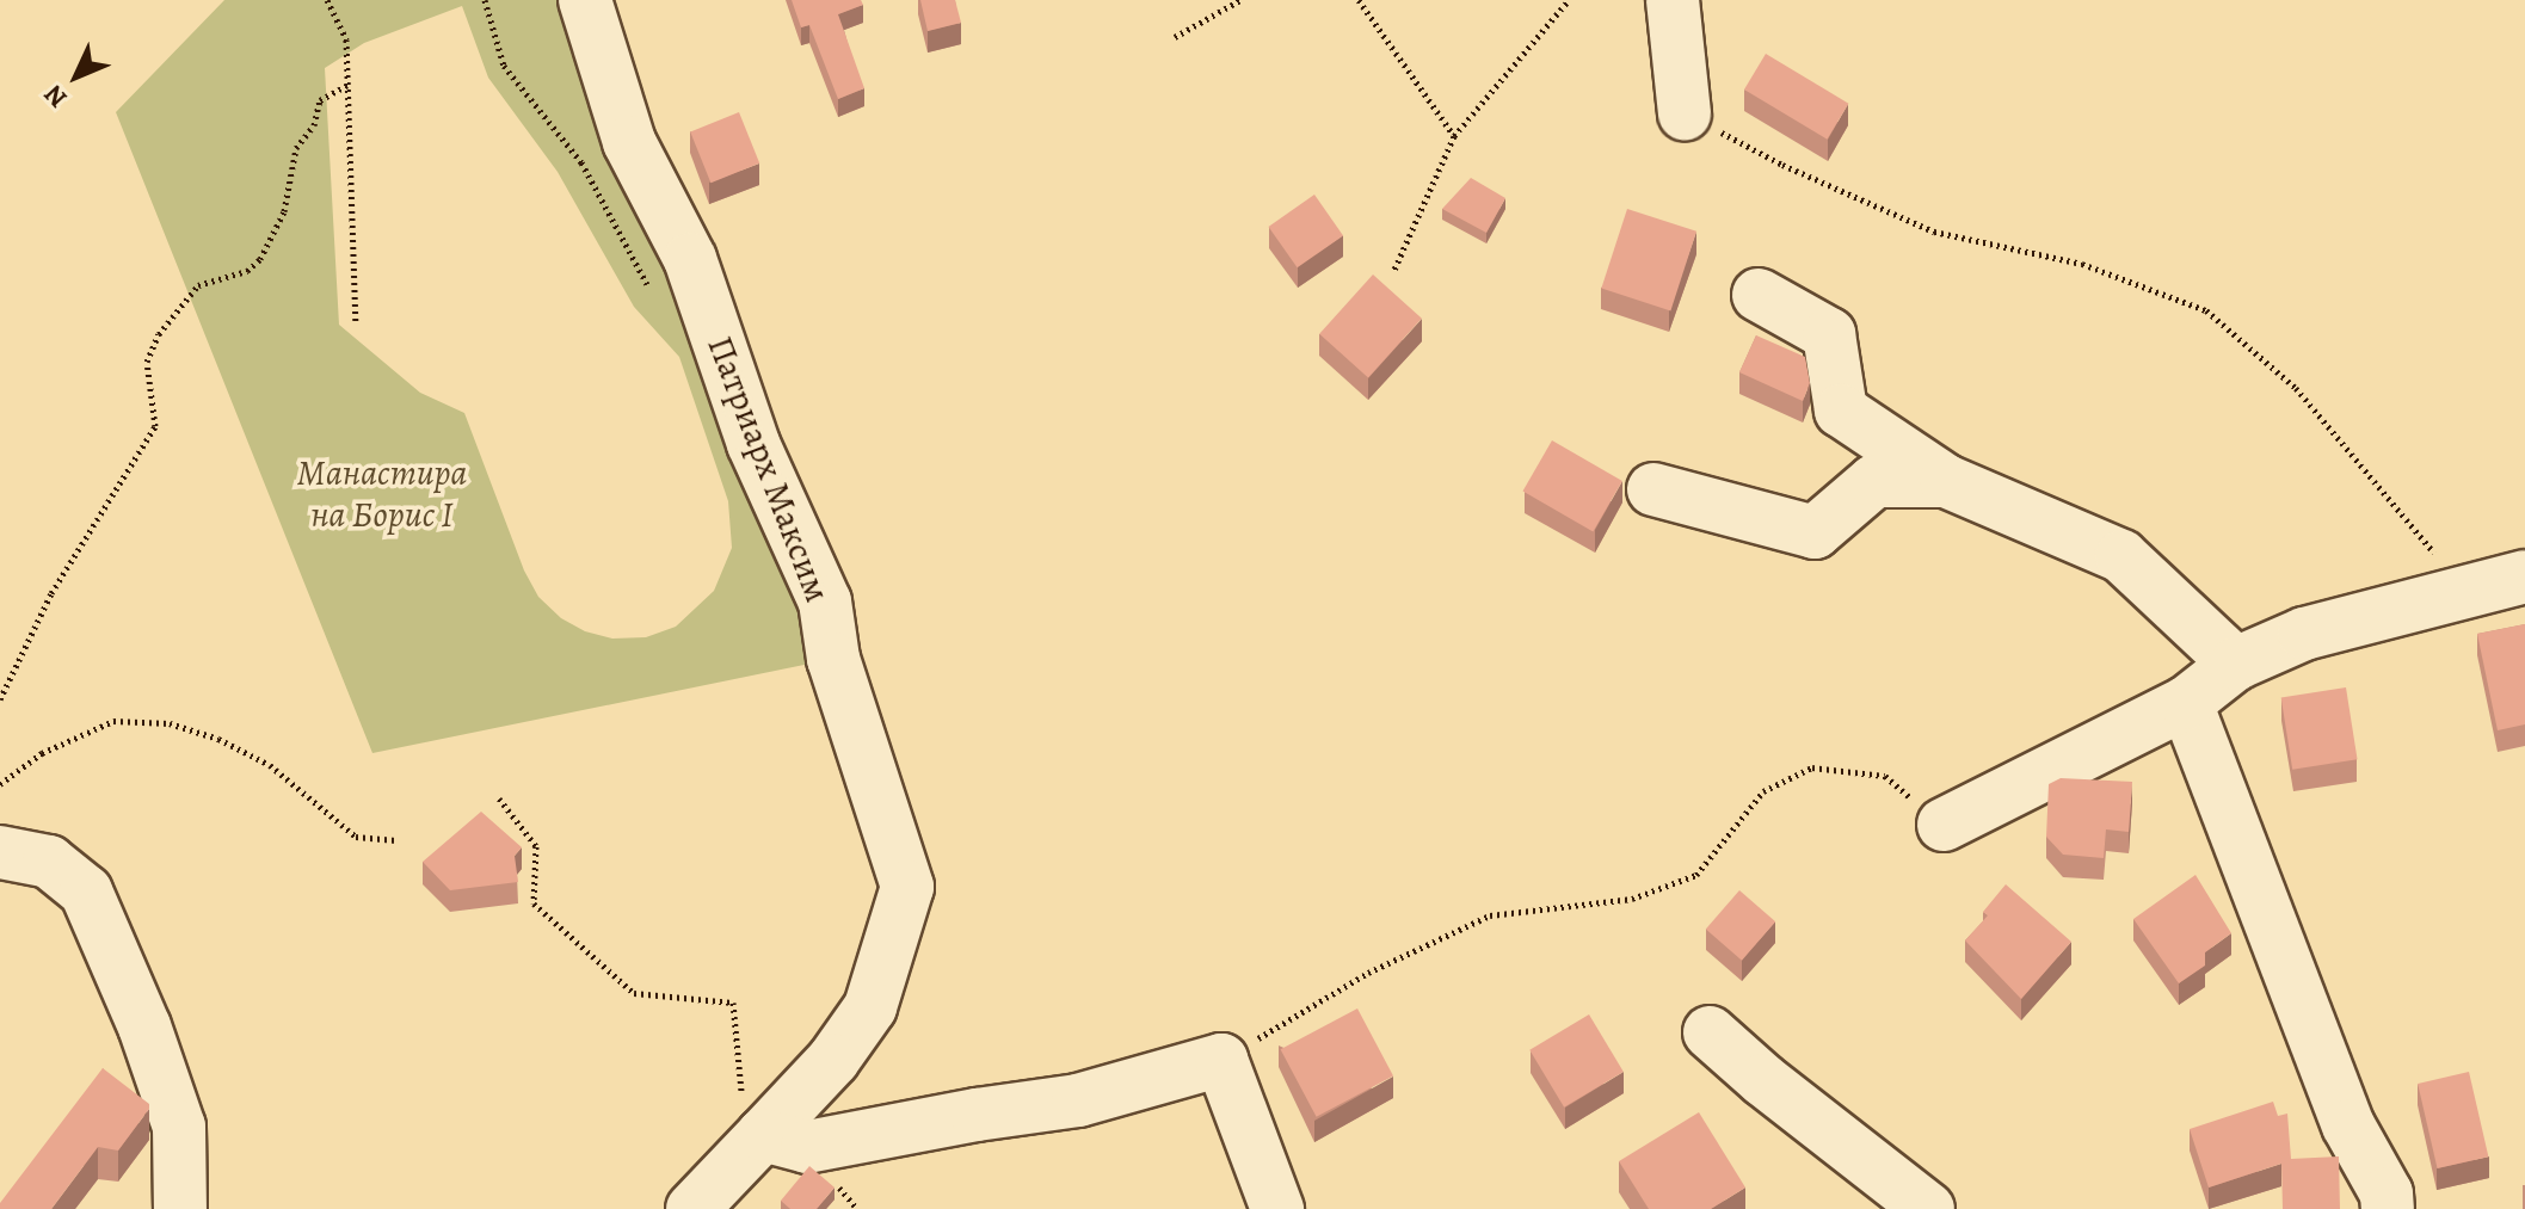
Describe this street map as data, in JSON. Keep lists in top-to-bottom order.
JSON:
{
  "streets": {
    "street": ["Патриарх Максим"]
  },
  "parks": ["Манастира на Борис І"],
  "north": "bottom left"
}
